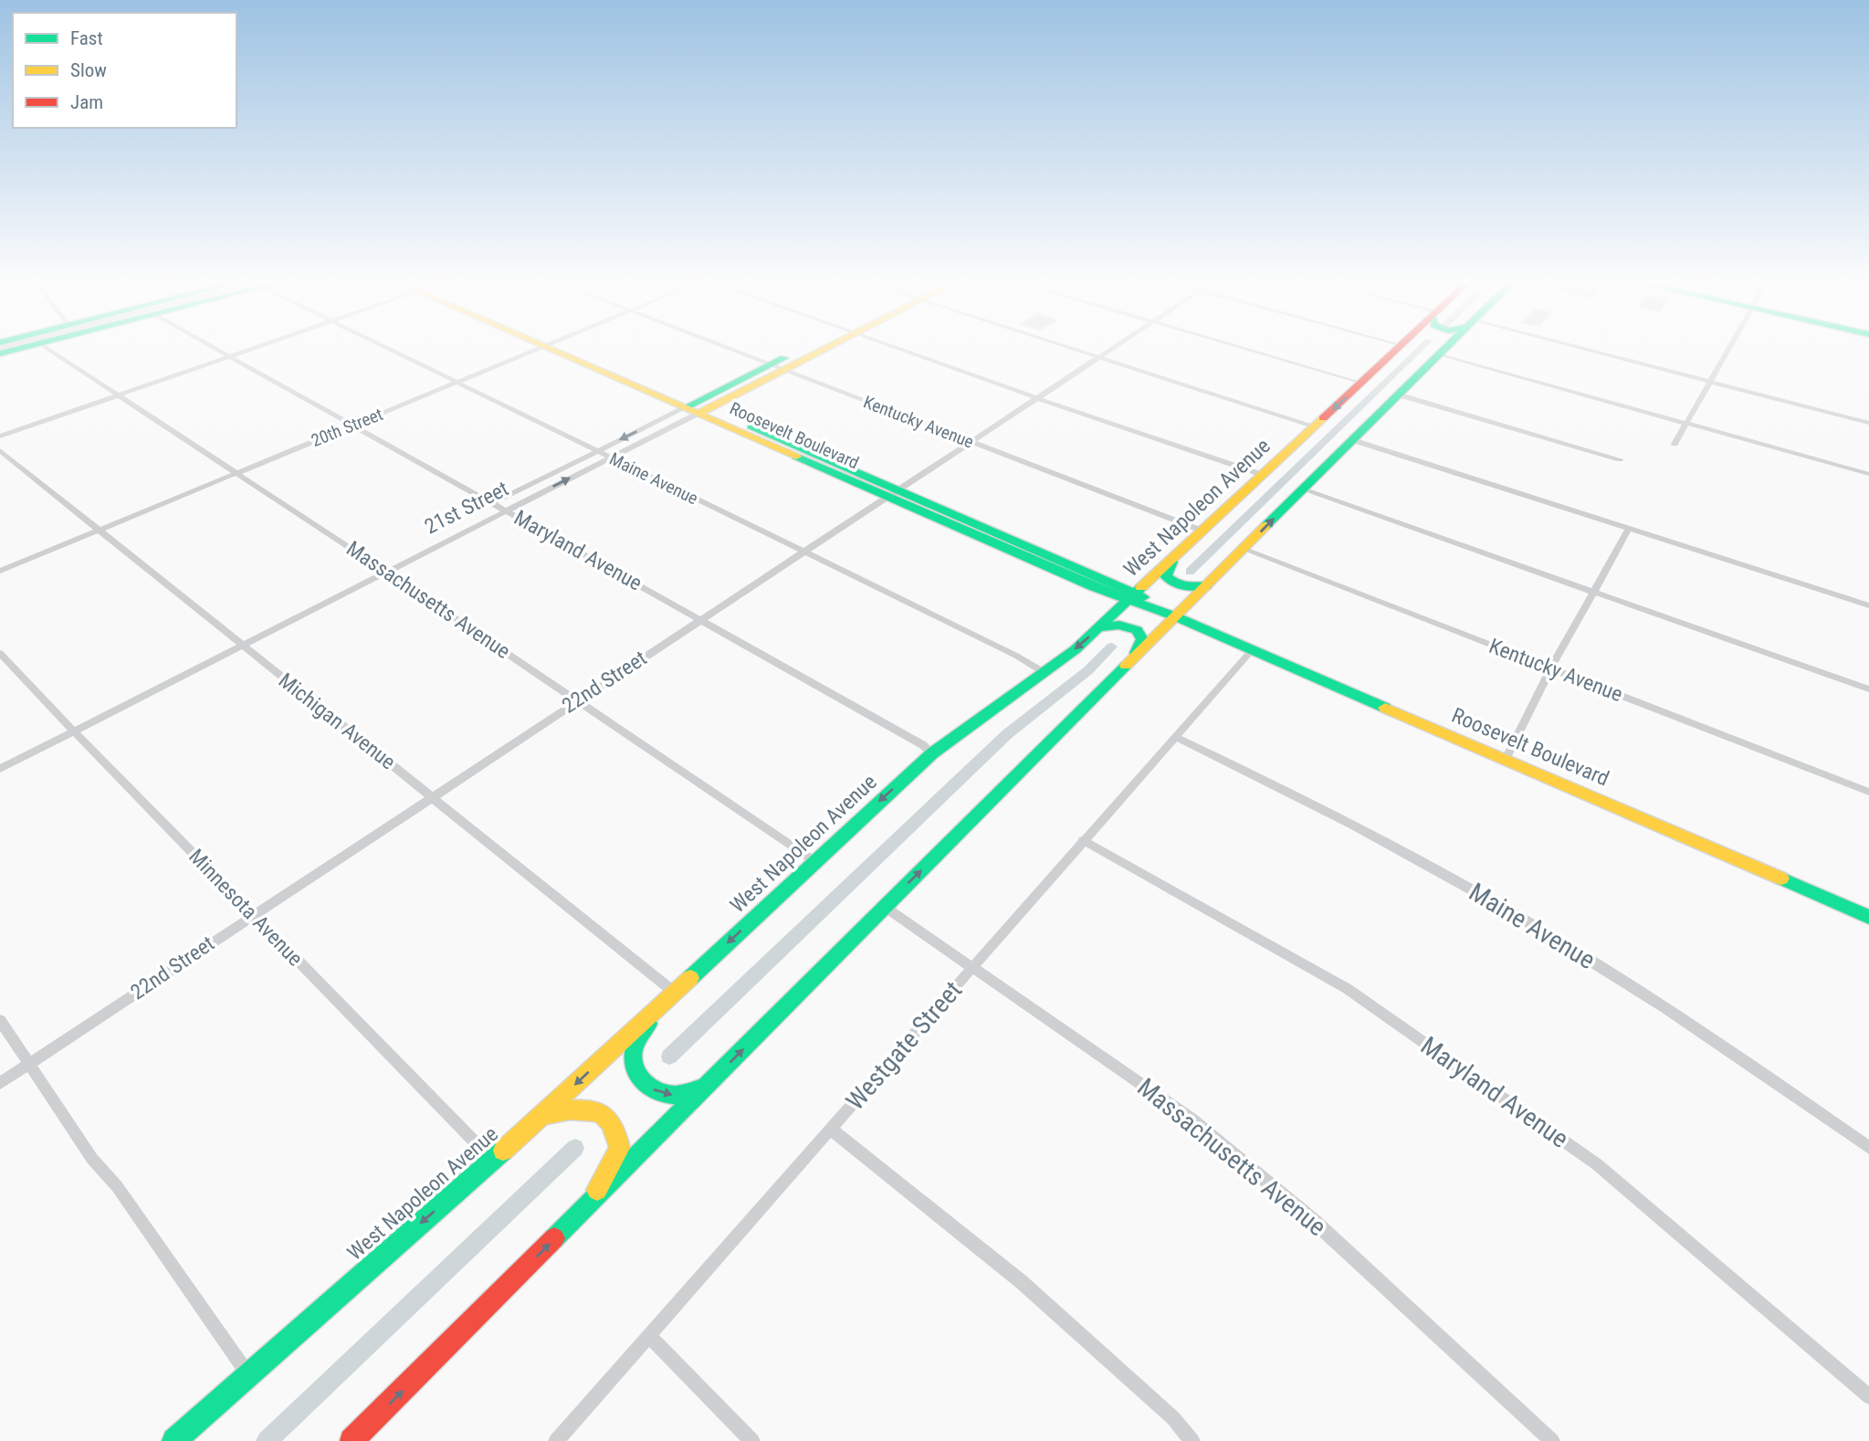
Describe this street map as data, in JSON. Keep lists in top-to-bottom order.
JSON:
{
  "streets": {
    "main road": ["Roosevelt Boulevard", "21st Street", "West Napoleon Avenue"],
    "street": [
      "Kentucky Avenue",
      "20th Street",
      "Maine Avenue",
      "Maryland Avenue",
      "Massachusetts Avenue",
      "22nd Street",
      "Michigan Avenue",
      "Minnesota Avenue",
      "Westgate Street"
    ]
  },
  "crossings": [
    ["Kentucky Avenue", "21st Street"],
    ["Kentucky Avenue", "West Napoleon Avenue"],
    ["Kentucky Avenue", "22nd Street"],
    ["20th Street", "Maine Avenue"],
    ["20th Street", "Maryland Avenue"],
    ["20th Street", "Massachusetts Avenue"],
    ["20th Street", "Michigan Avenue"],
    ["Roosevelt Boulevard", "21st Street"],
    ["Roosevelt Boulevard", "West Napoleon Avenue"],
    ["Roosevelt Boulevard", "22nd Street"],
    ["Roosevelt Boulevard", "Westgate Street"],
    ["Maine Avenue", "21st Street"],
    ["Maine Avenue", "West Napoleon Avenue"],
    ["Maine Avenue", "22nd Street"],
    ["Maine Avenue", "Westgate Street"],
    ["21st Street", "Maryland Avenue"],
    ["21st Street", "Massachusetts Avenue"],
    ["21st Street", "Michigan Avenue"],
    ["21st Street", "Minnesota Avenue"],
    ["West Napoleon Avenue", "Maryland Avenue"],
    ["West Napoleon Avenue", "Massachusetts Avenue"],
    ["West Napoleon Avenue", "Michigan Avenue"],
    ["West Napoleon Avenue", "Minnesota Avenue"],
    ["Maryland Avenue", "22nd Street"],
    ["Maryland Avenue", "Westgate Street"],
    ["Massachusetts Avenue", "22nd Street"],
    ["Massachusetts Avenue", "Westgate Street"],
    ["22nd Street", "Michigan Avenue"],
    ["22nd Street", "Minnesota Avenue"]
  ],
  "legend": ["Fast", "Slow", "Jam"]
}
